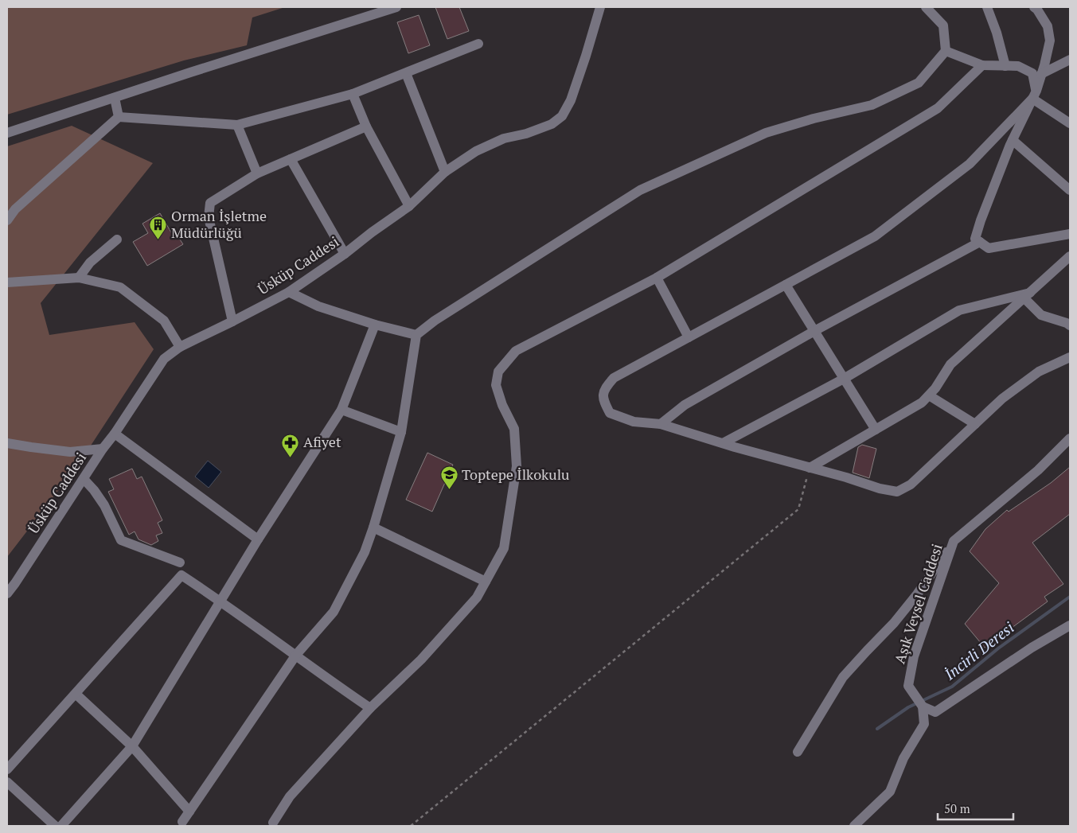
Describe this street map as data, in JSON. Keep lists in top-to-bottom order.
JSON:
{
  "streets": {
    "street": ["Üsküp Caddesi", "Aşık Veysel Caddesi"]
  },
  "water": ["İncirli Deresi"],
  "places": {
    "building": ["Orman İşletme Müdürlüğü"],
    "pharmacy": ["Afiyet"],
    "school or university": ["Toptepe İlkokulu"]
  },
  "scale_bar": "50 m"
}
